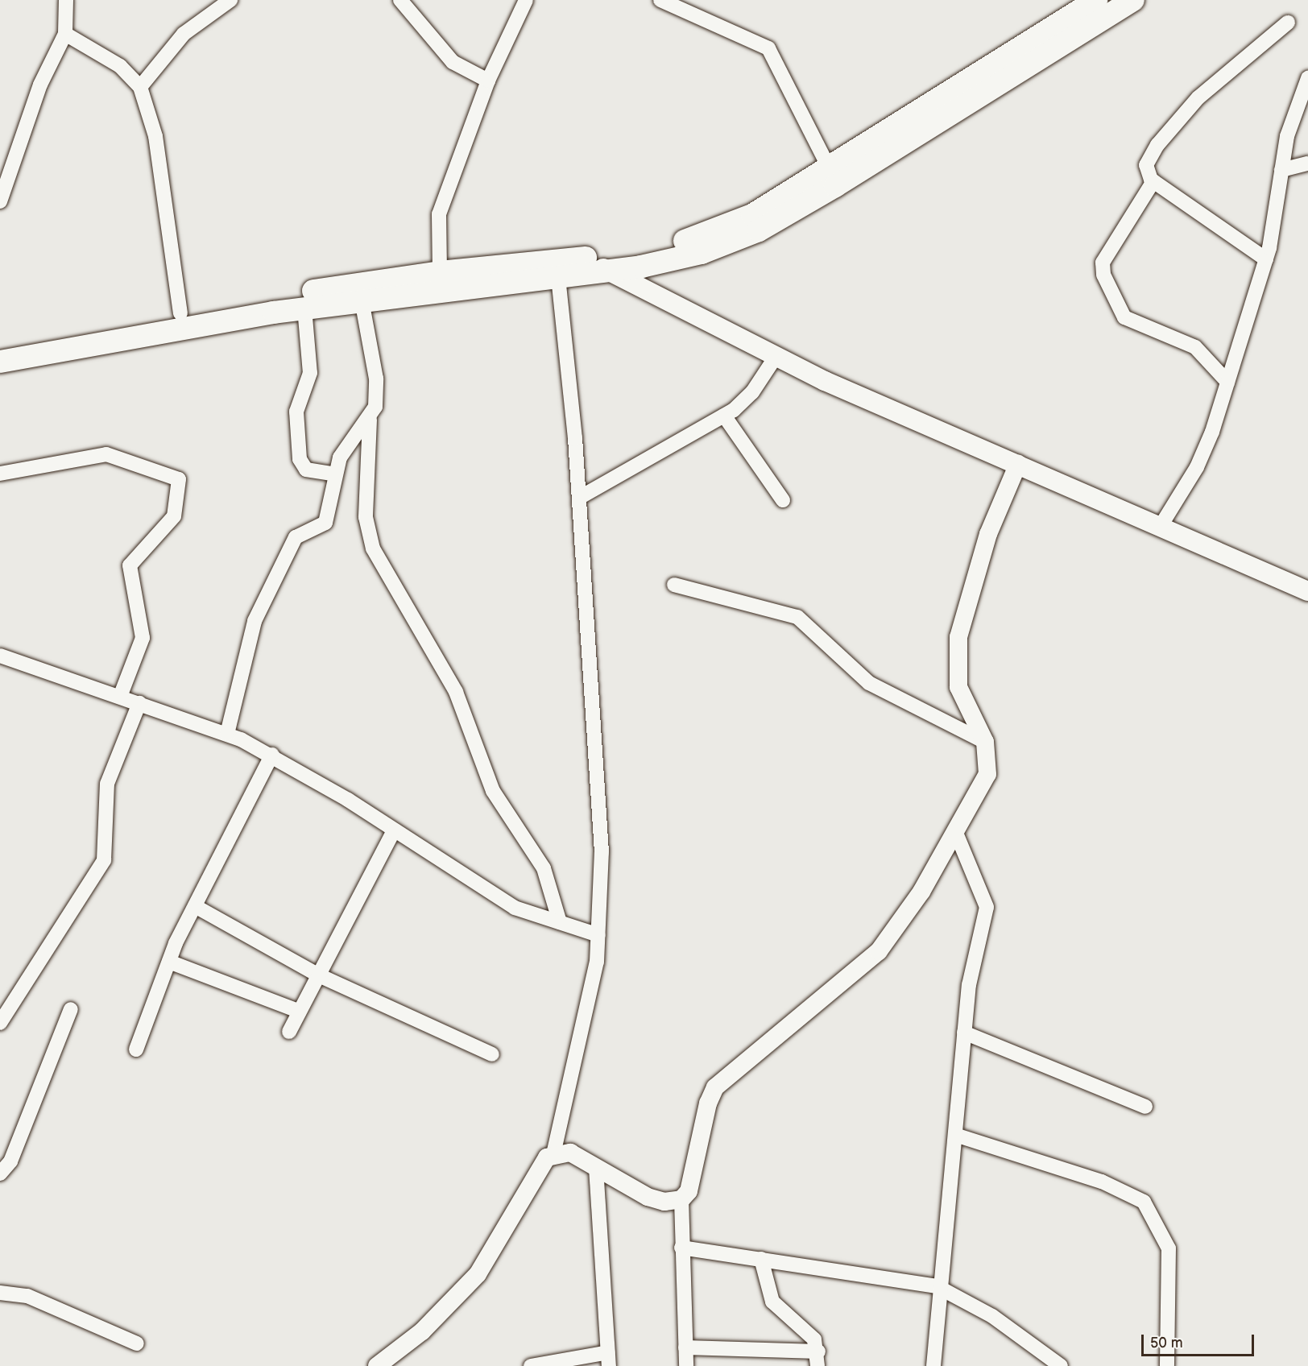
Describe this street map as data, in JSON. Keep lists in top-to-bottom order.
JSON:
{
  "scale_bar": "50 m"
}
